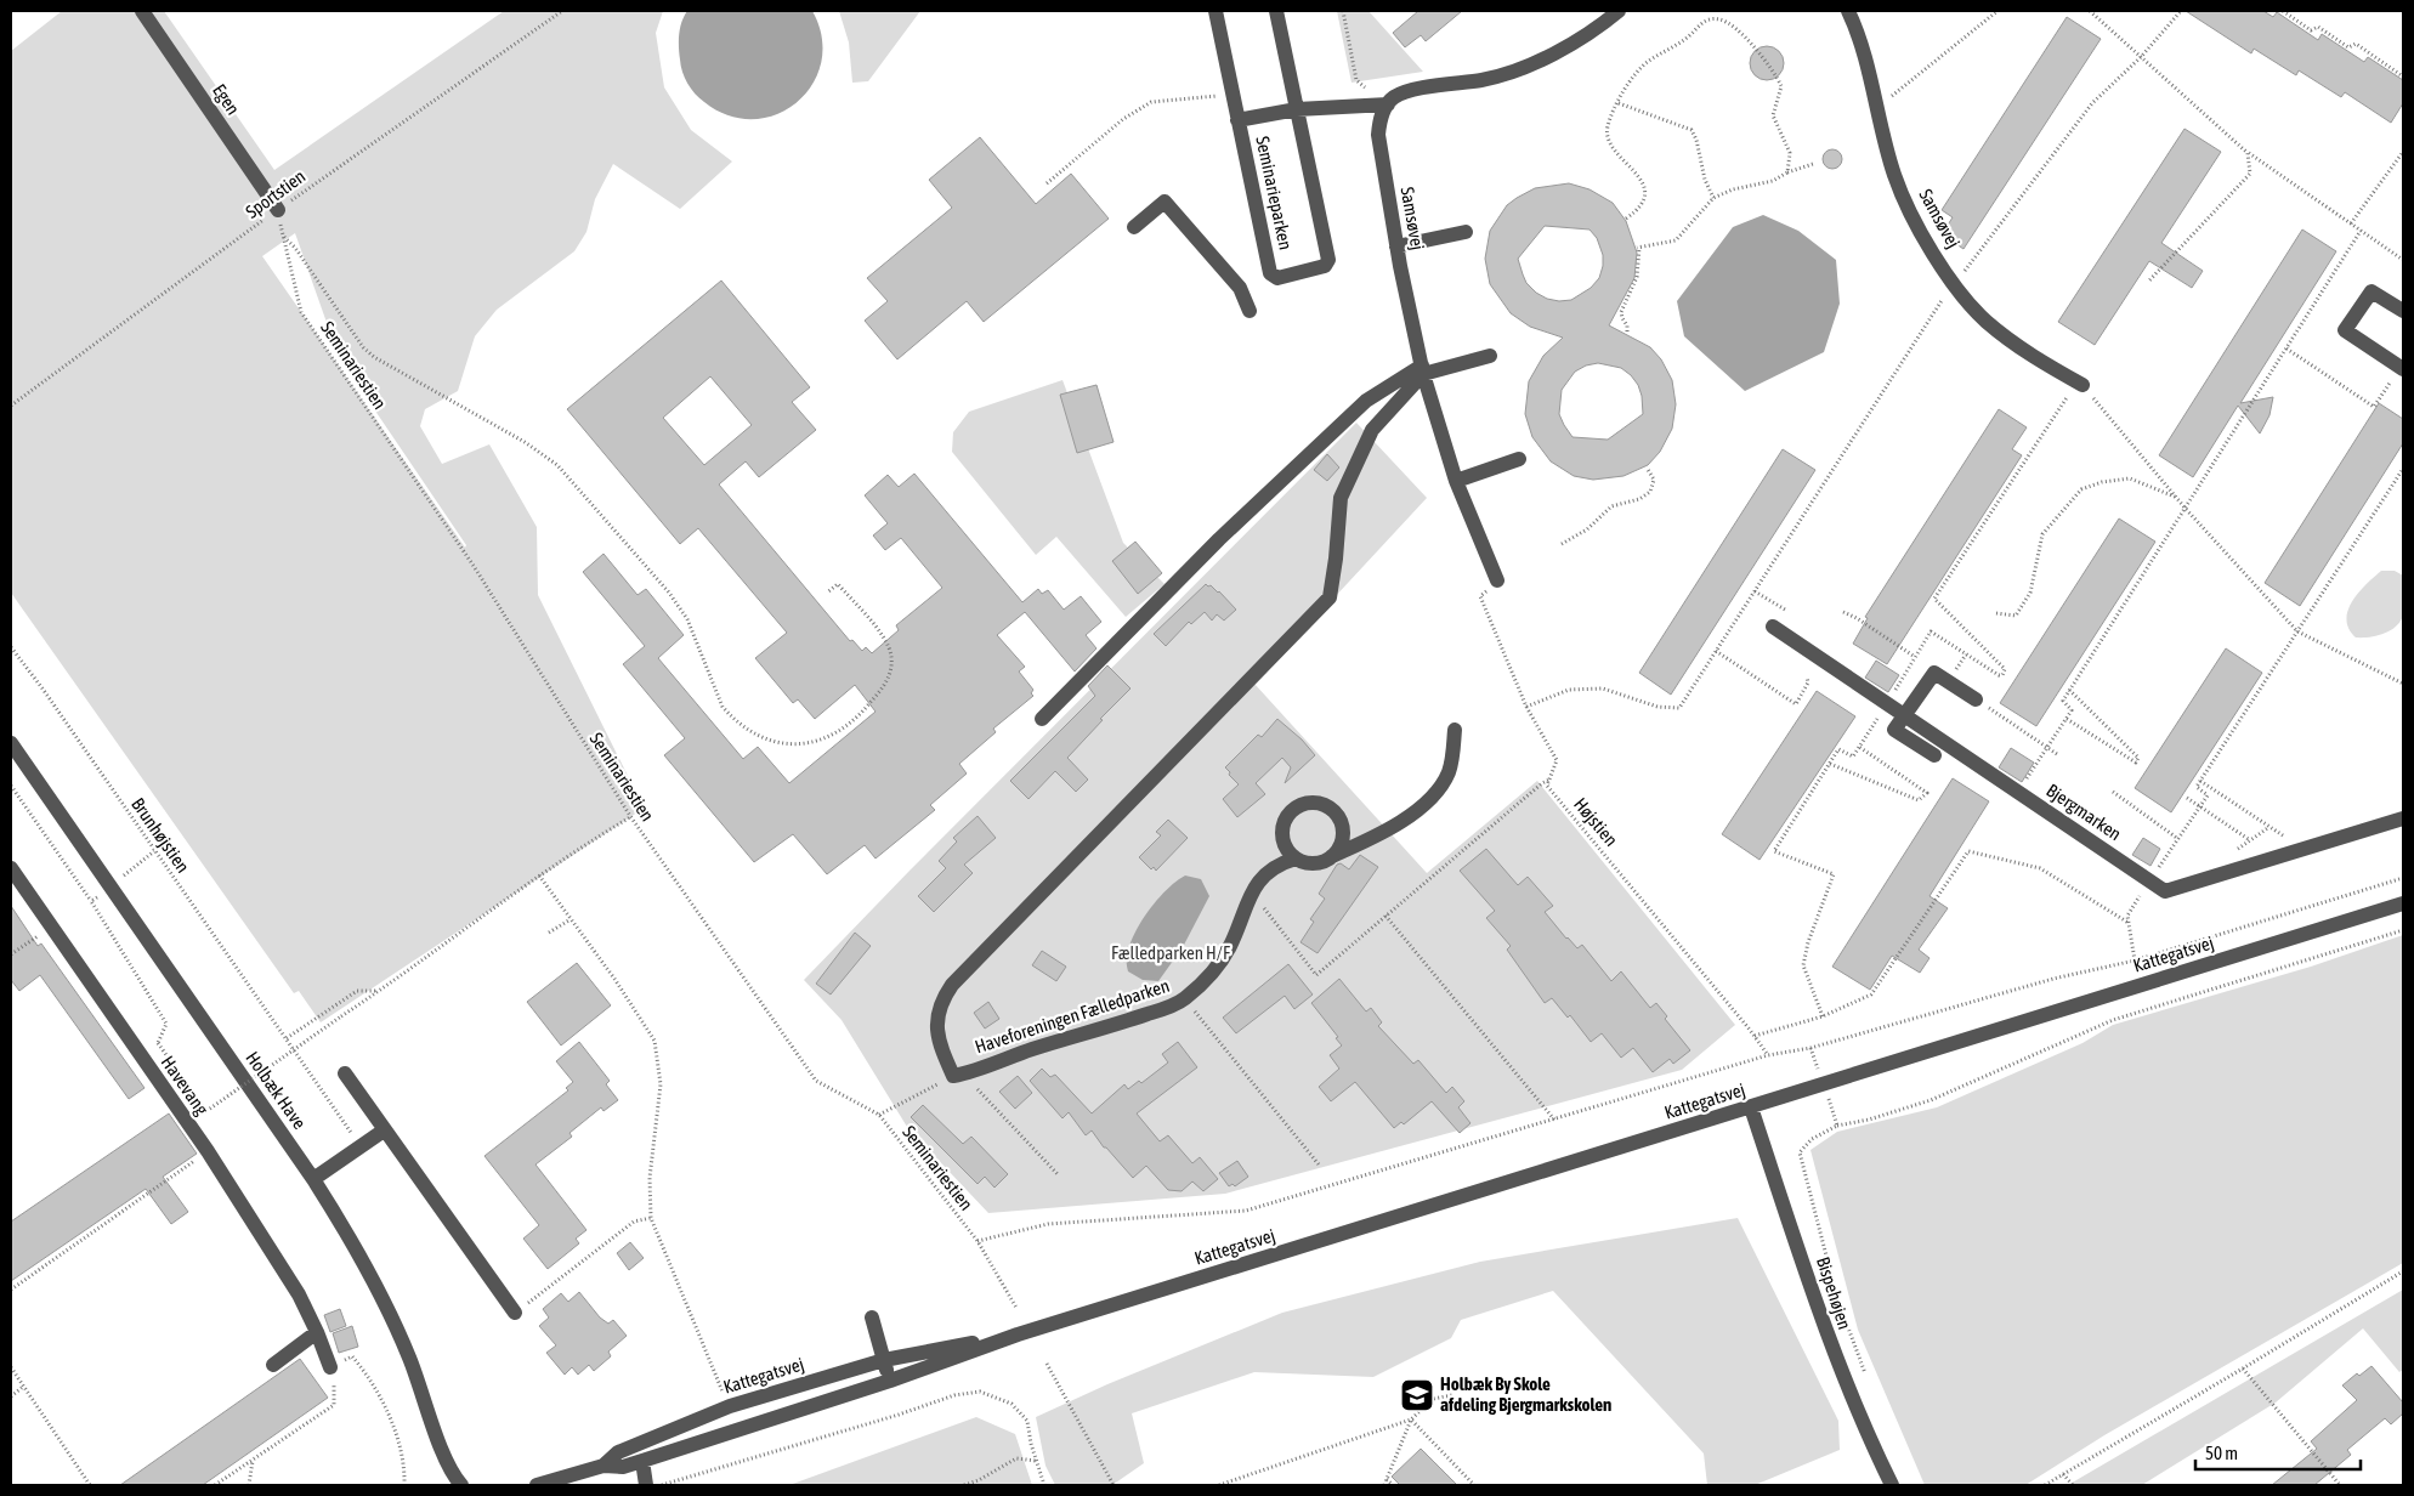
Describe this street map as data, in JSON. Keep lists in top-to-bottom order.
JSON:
{
  "streets": {
    "street": [
      "Egen",
      "Seminarieparken",
      "Samsøvej",
      "Bjergmarken",
      "Kattegatsvej",
      "Haveforeningen Fælledparken",
      "Havevang",
      "Holbæk Have",
      "Bispehøjen"
    ],
    "path": [
      "Sportstien",
      "Seminariestien",
      "Højstien",
      "Brunhøjstien"
    ]
  },
  "crossings": [
    ["Egen", "Sportstien"],
    ["Egen", "Seminariestien"],
    ["Seminarieparken", "Samsøvej"],
    ["Sportstien", "Seminariestien"],
    ["Kattegatsvej", "Bispehøjen"]
  ],
  "parks": ["Fælledparken H/F"],
  "places": {
    "school or university": ["Holbæk By Skole afdeling Bjergmarkskolen"]
  },
  "scale_bar": "50 m"
}
